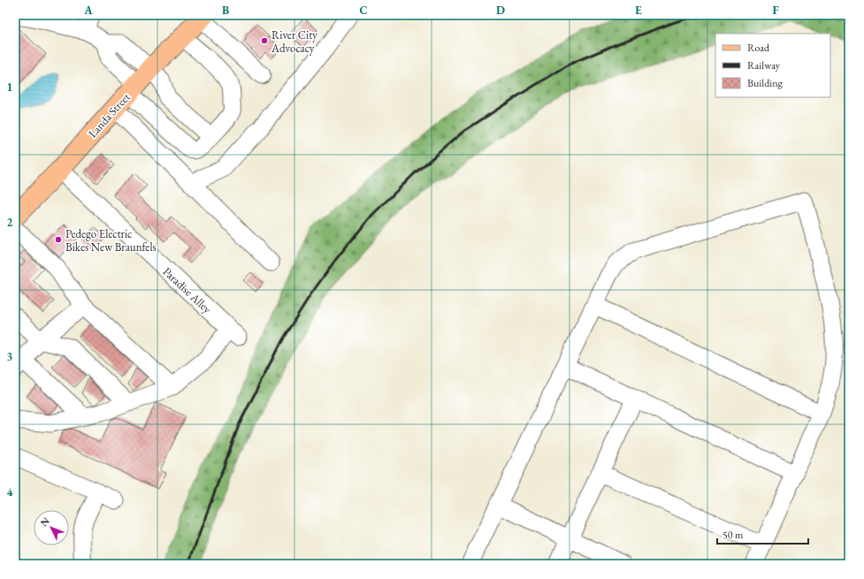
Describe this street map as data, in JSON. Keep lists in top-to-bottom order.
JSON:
{
  "streets": {
    "main road": ["Landa Street"],
    "street": ["Paradise Alley"]
  },
  "crossings": [
    ["Landa Street", "Paradise Alley"]
  ],
  "places": ["River City Advocacy", "Pedego Electric Bikes New Braunfels"],
  "legend": ["Road", "Railway", "Building"],
  "scale_bar": "50 m",
  "north": "top left",
  "grid": {
    "columns": [
      "A",
      "B",
      "C",
      "D",
      "E",
      "F"
    ],
    "rows": [
      "1",
      "2",
      "3",
      "4"
    ]
  }
}
